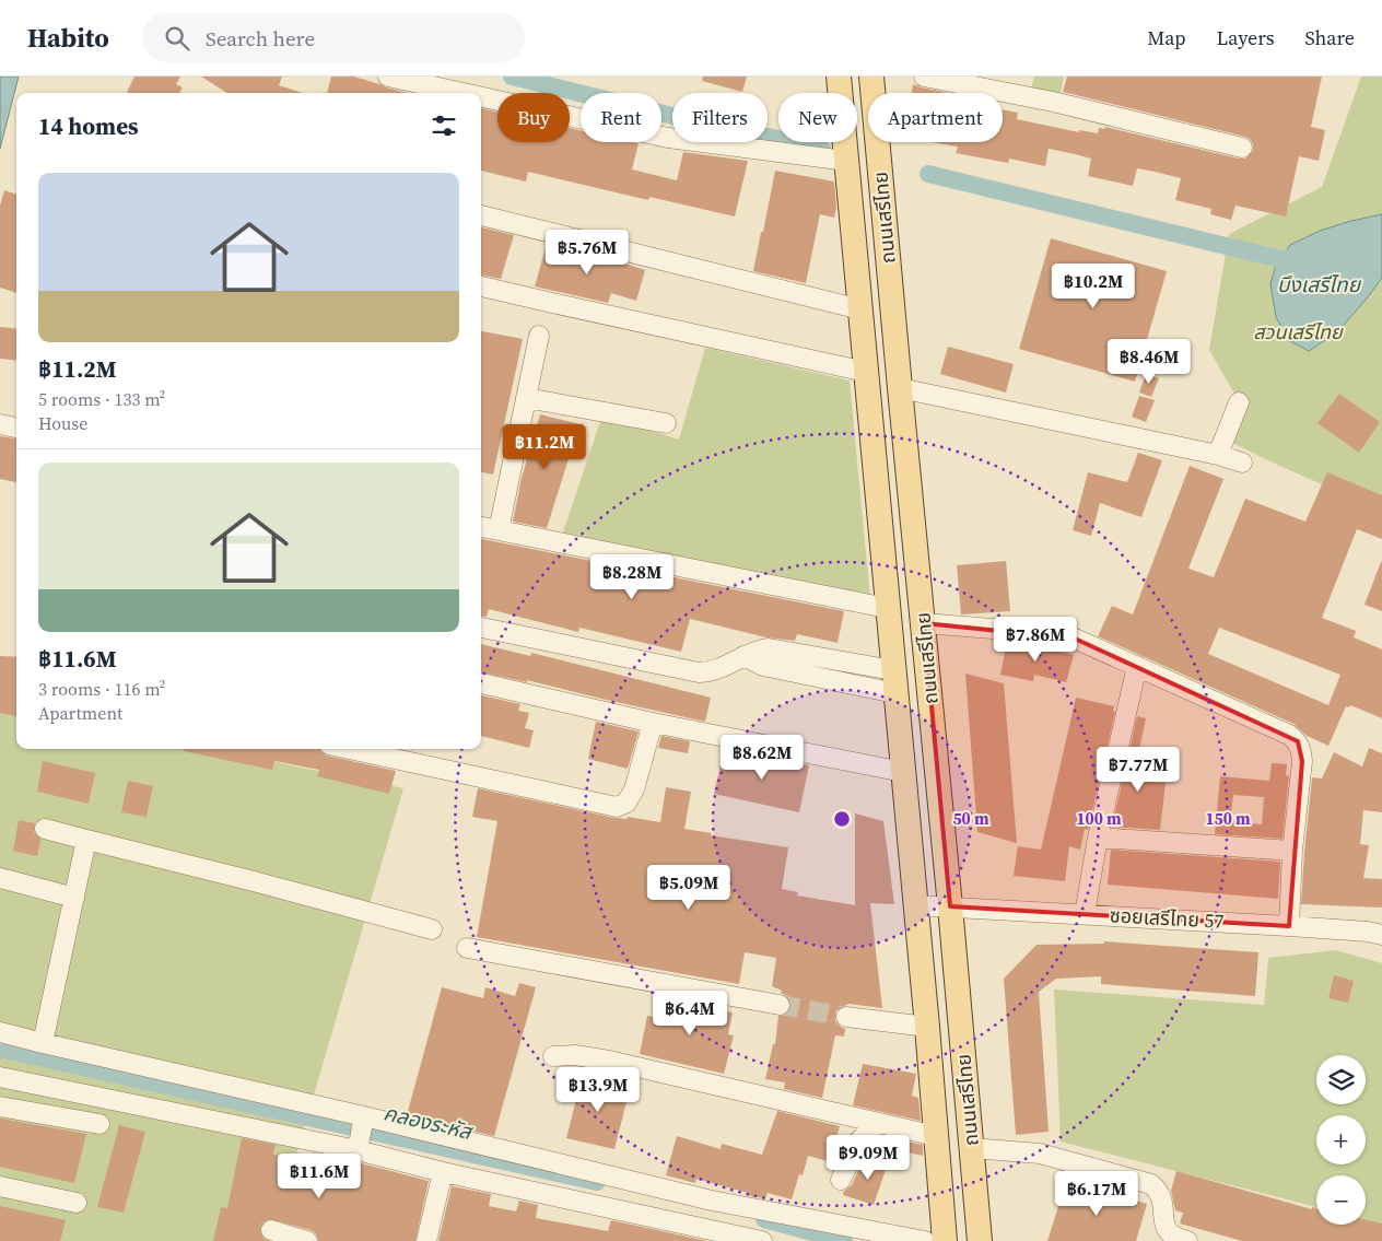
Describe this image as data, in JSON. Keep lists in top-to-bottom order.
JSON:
{
  "streets": {
    "main road": ["ถนนเสรีไทย"],
    "street": ["ซอยเสรีไทย 57"]
  },
  "crossings": [
    ["ถนนเสรีไทย", "ซอยเสรีไทย 57"]
  ],
  "water": ["บึงเสรีไทย", "คลองระหัส"],
  "parks": ["สวนเสรีไทย"],
  "page": {
    "header": "Habito",
    "search": "Search here",
    "nav": ["Map", "Layers", "Share"],
    "chip": [
      "Buy",
      "Rent",
      "Filters",
      "New",
      "Apartment"
    ],
    "heading": "14 homes",
    "list": [
      {
        "name": "฿11.2M",
        "note": "5 rooms · 133 m² · House"
      },
      {
        "name": "฿11.6M",
        "note": "3 rooms · 116 m² · Apartment"
      }
    ],
    "price": [
      "฿5.76M",
      "฿10.2M",
      "฿8.46M",
      "฿11.2M",
      "฿8.28M",
      "฿7.86M",
      "฿8.62M",
      "฿7.77M",
      "฿5.09M",
      "฿6.4M",
      "฿13.9M",
      "฿9.09M",
      "฿11.6M",
      "฿6.17M"
    ],
    "map_buttons": ["+", "−"]
  },
  "rings": ["50 m", "100 m", "150 m"]
}
